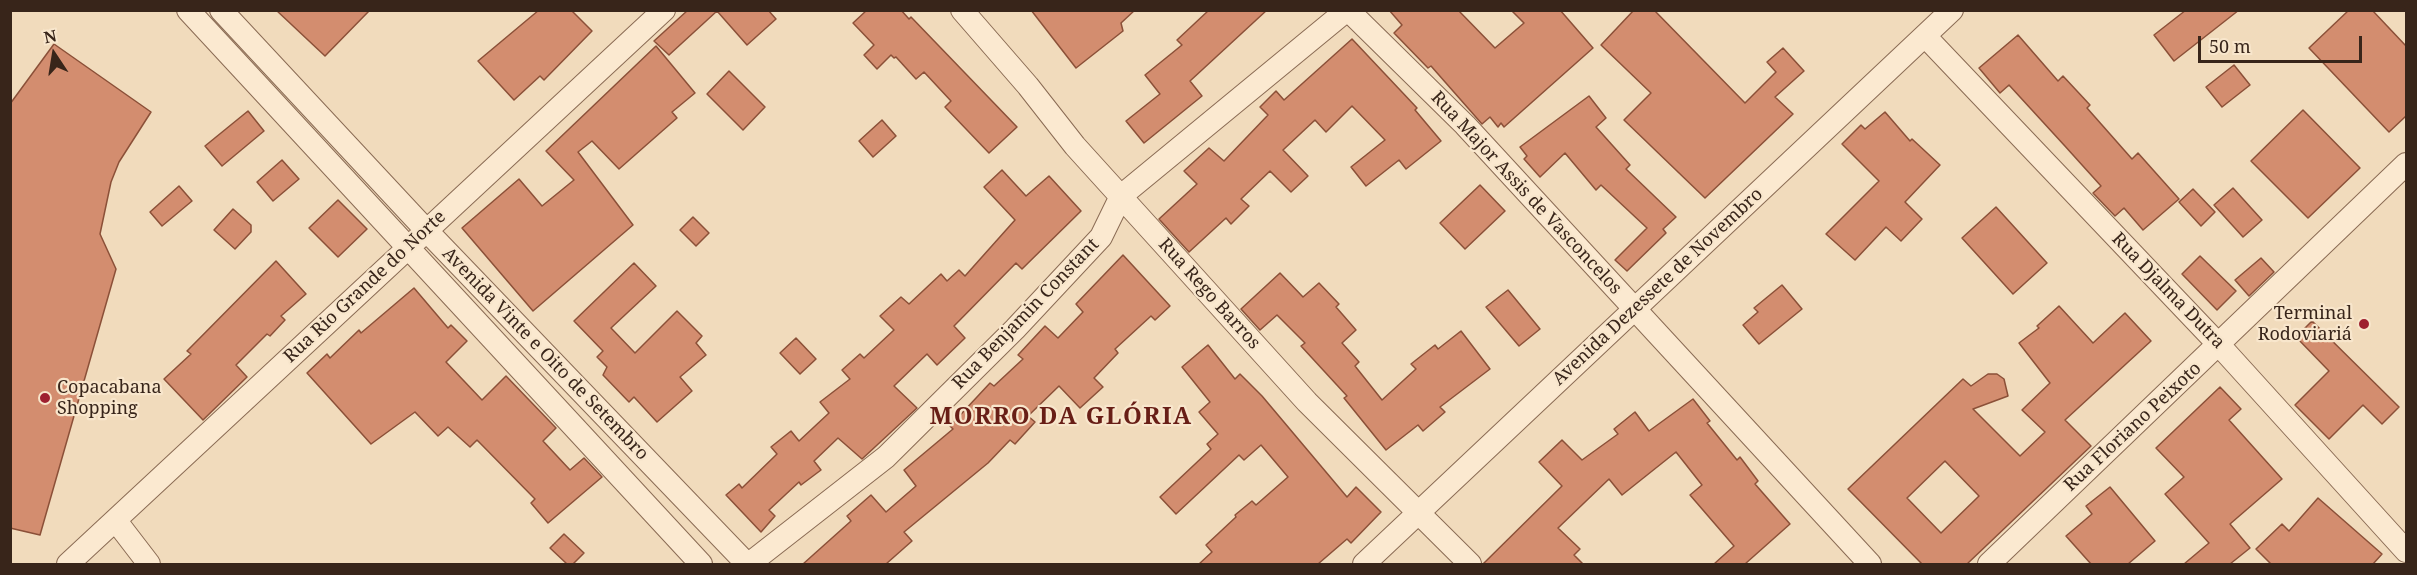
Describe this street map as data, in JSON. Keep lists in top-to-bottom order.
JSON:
{
  "streets": {
    "street": [
      "Rua Major Assis de Vasconcelos",
      "Rua Rio Grande do Norte",
      "Avenida Dezessete de Novembro",
      "Rua Djalma Dutra",
      "Rua Rego Barros",
      "Rua Benjamin Constant",
      "Avenida Vinte e Oito de Setembro",
      "Rua Floriano Peixoto"
    ]
  },
  "crossings": [
    ["Rua Major Assis de Vasconcelos", "Avenida Dezessete de Novembro"],
    ["Rua Major Assis de Vasconcelos", "Rua Benjamin Constant"],
    ["Rua Rio Grande do Norte", "Avenida Vinte e Oito de Setembro"],
    ["Avenida Dezessete de Novembro", "Rua Djalma Dutra"],
    ["Avenida Dezessete de Novembro", "Rua Rego Barros"],
    ["Rua Djalma Dutra", "Rua Floriano Peixoto"],
    ["Rua Rego Barros", "Rua Benjamin Constant"],
    ["Rua Benjamin Constant", "Avenida Vinte e Oito de Setembro"]
  ],
  "districts": ["MORRO DA GLÓRIA"],
  "places": ["Terminal Rodoviariá", "Copacabana Shopping"],
  "scale_bar": "50 m",
  "north": "top"
}
